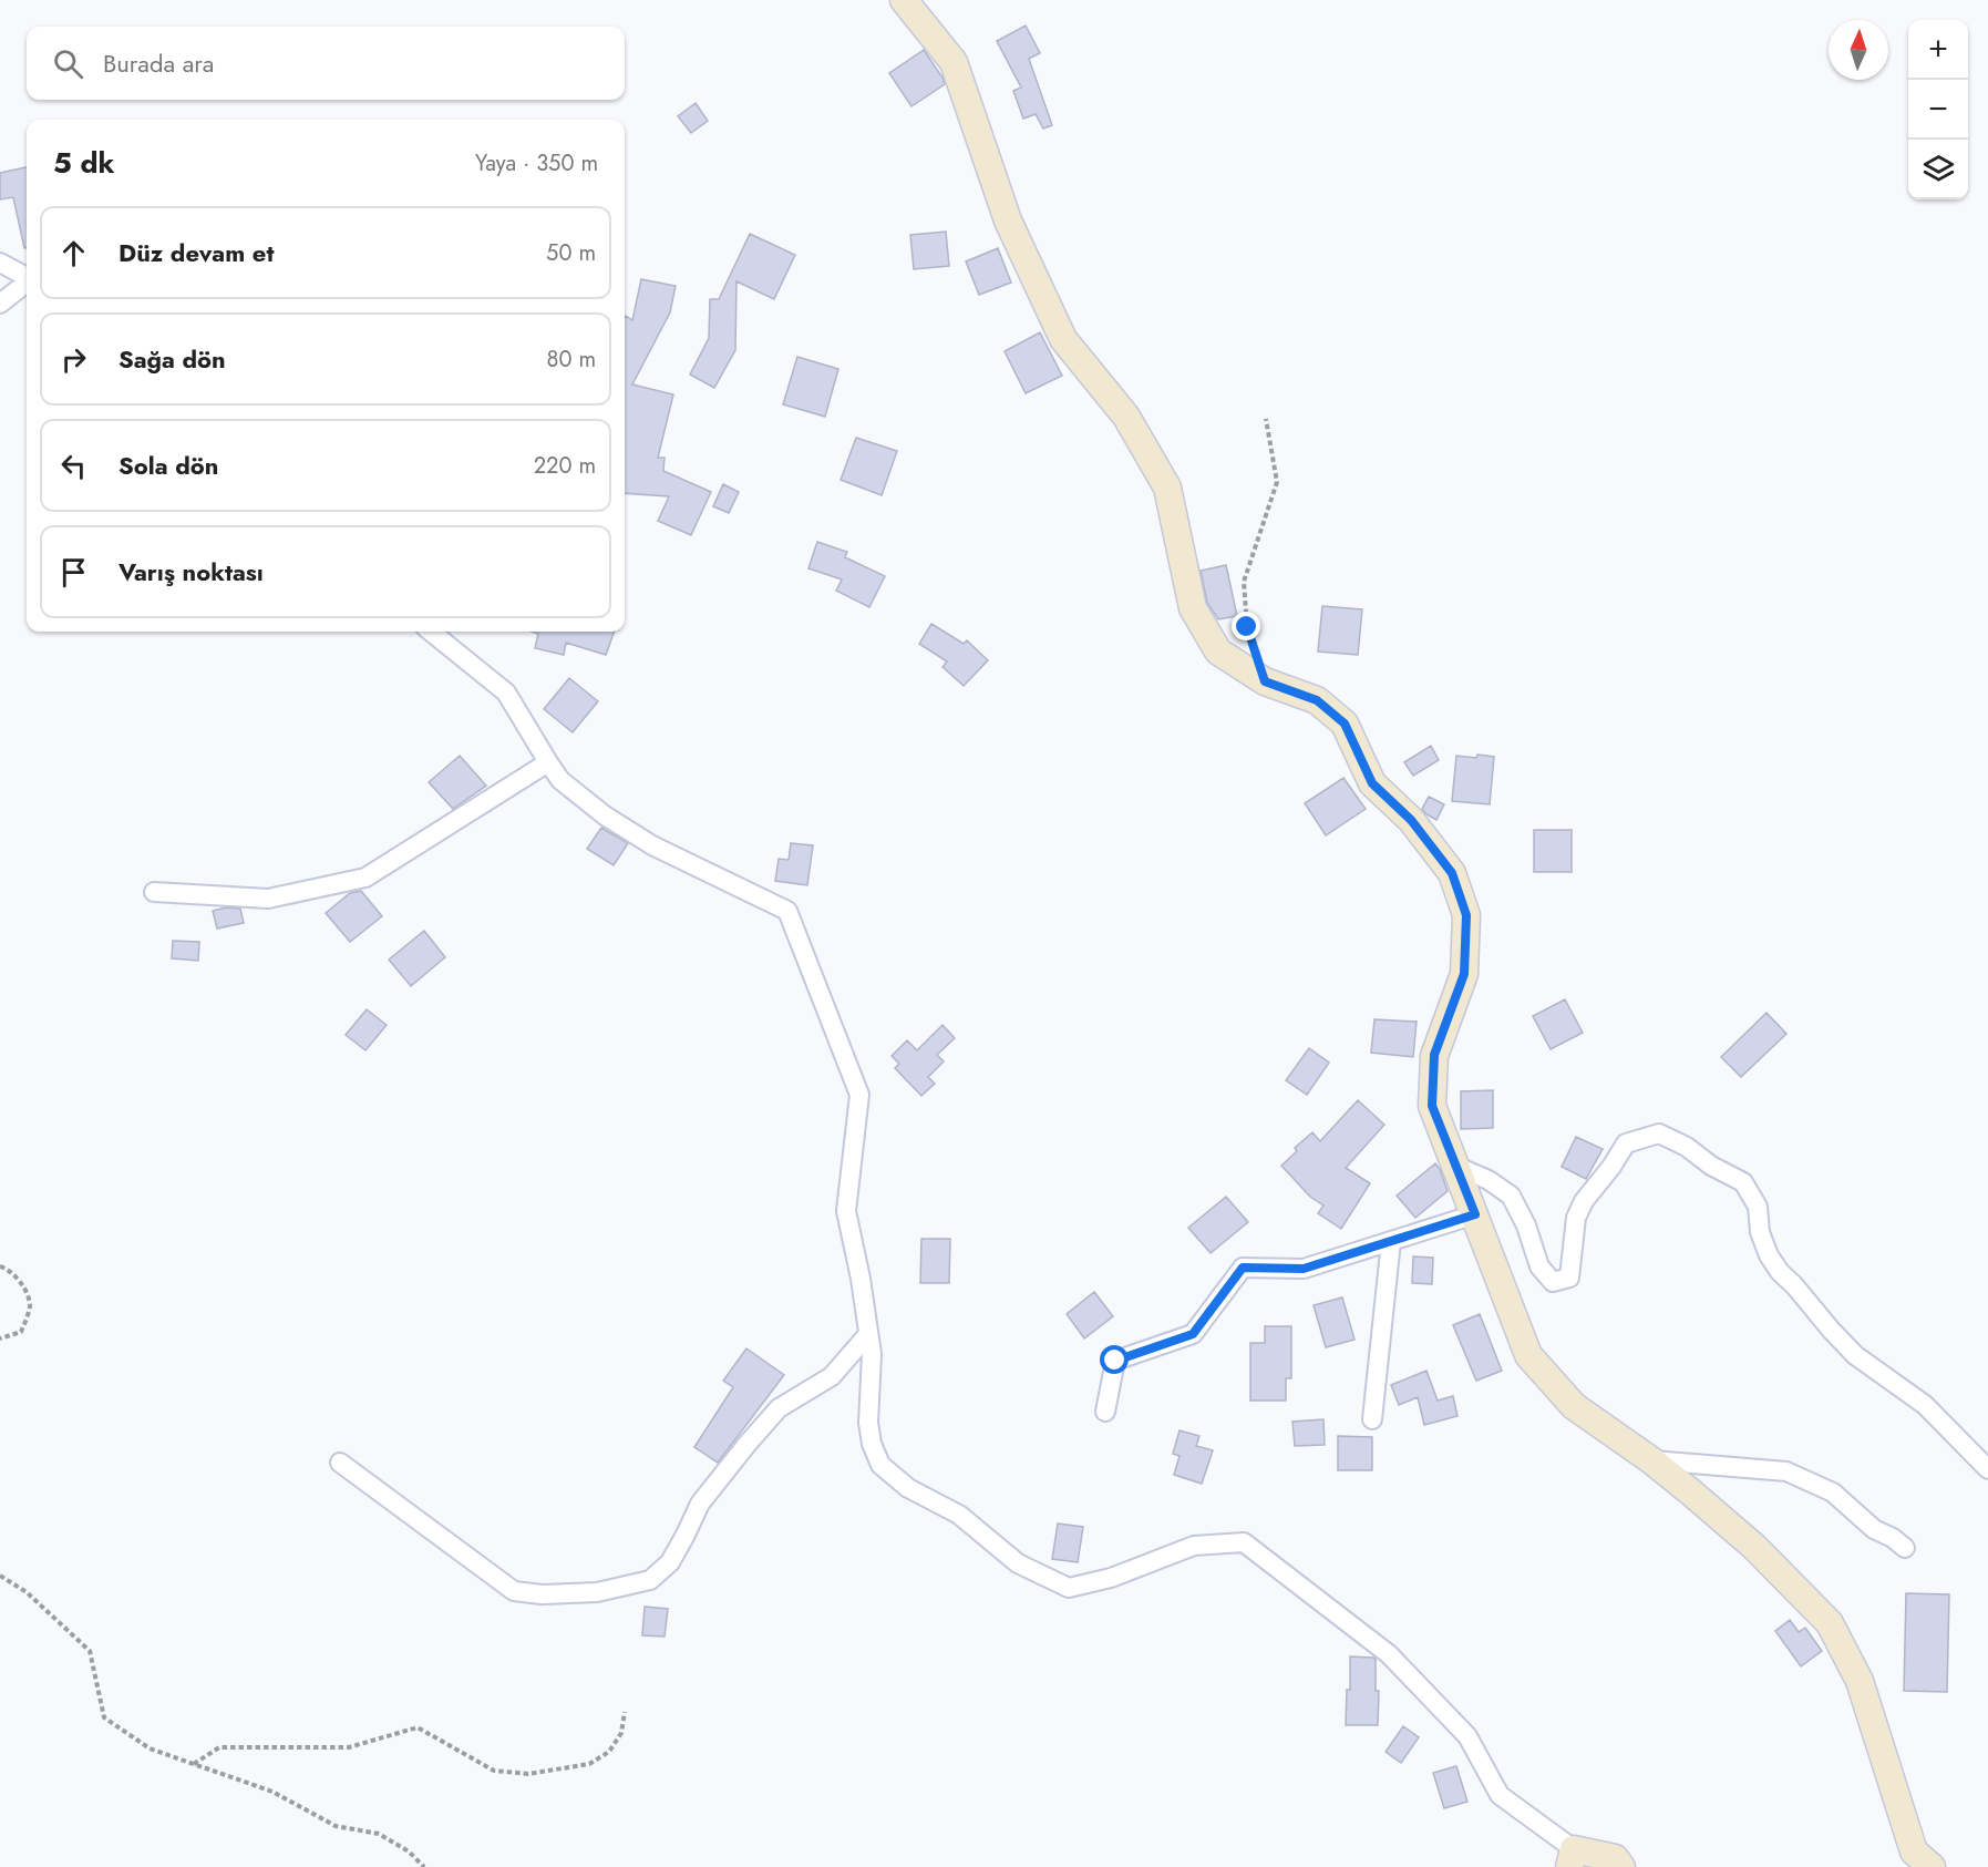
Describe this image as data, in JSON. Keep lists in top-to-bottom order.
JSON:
{
  "north": "top",
  "page": {
    "map_buttons": ["+", "−"],
    "search": "Burada ara",
    "heading": ["5 dk", "Yaya · 350 m"],
    "list": [
      ["Düz devam et", "50 m"],
      ["Sağa dön", "80 m"],
      ["Sola dön", "220 m"],
      "Varış noktası"
    ]
  }
}
